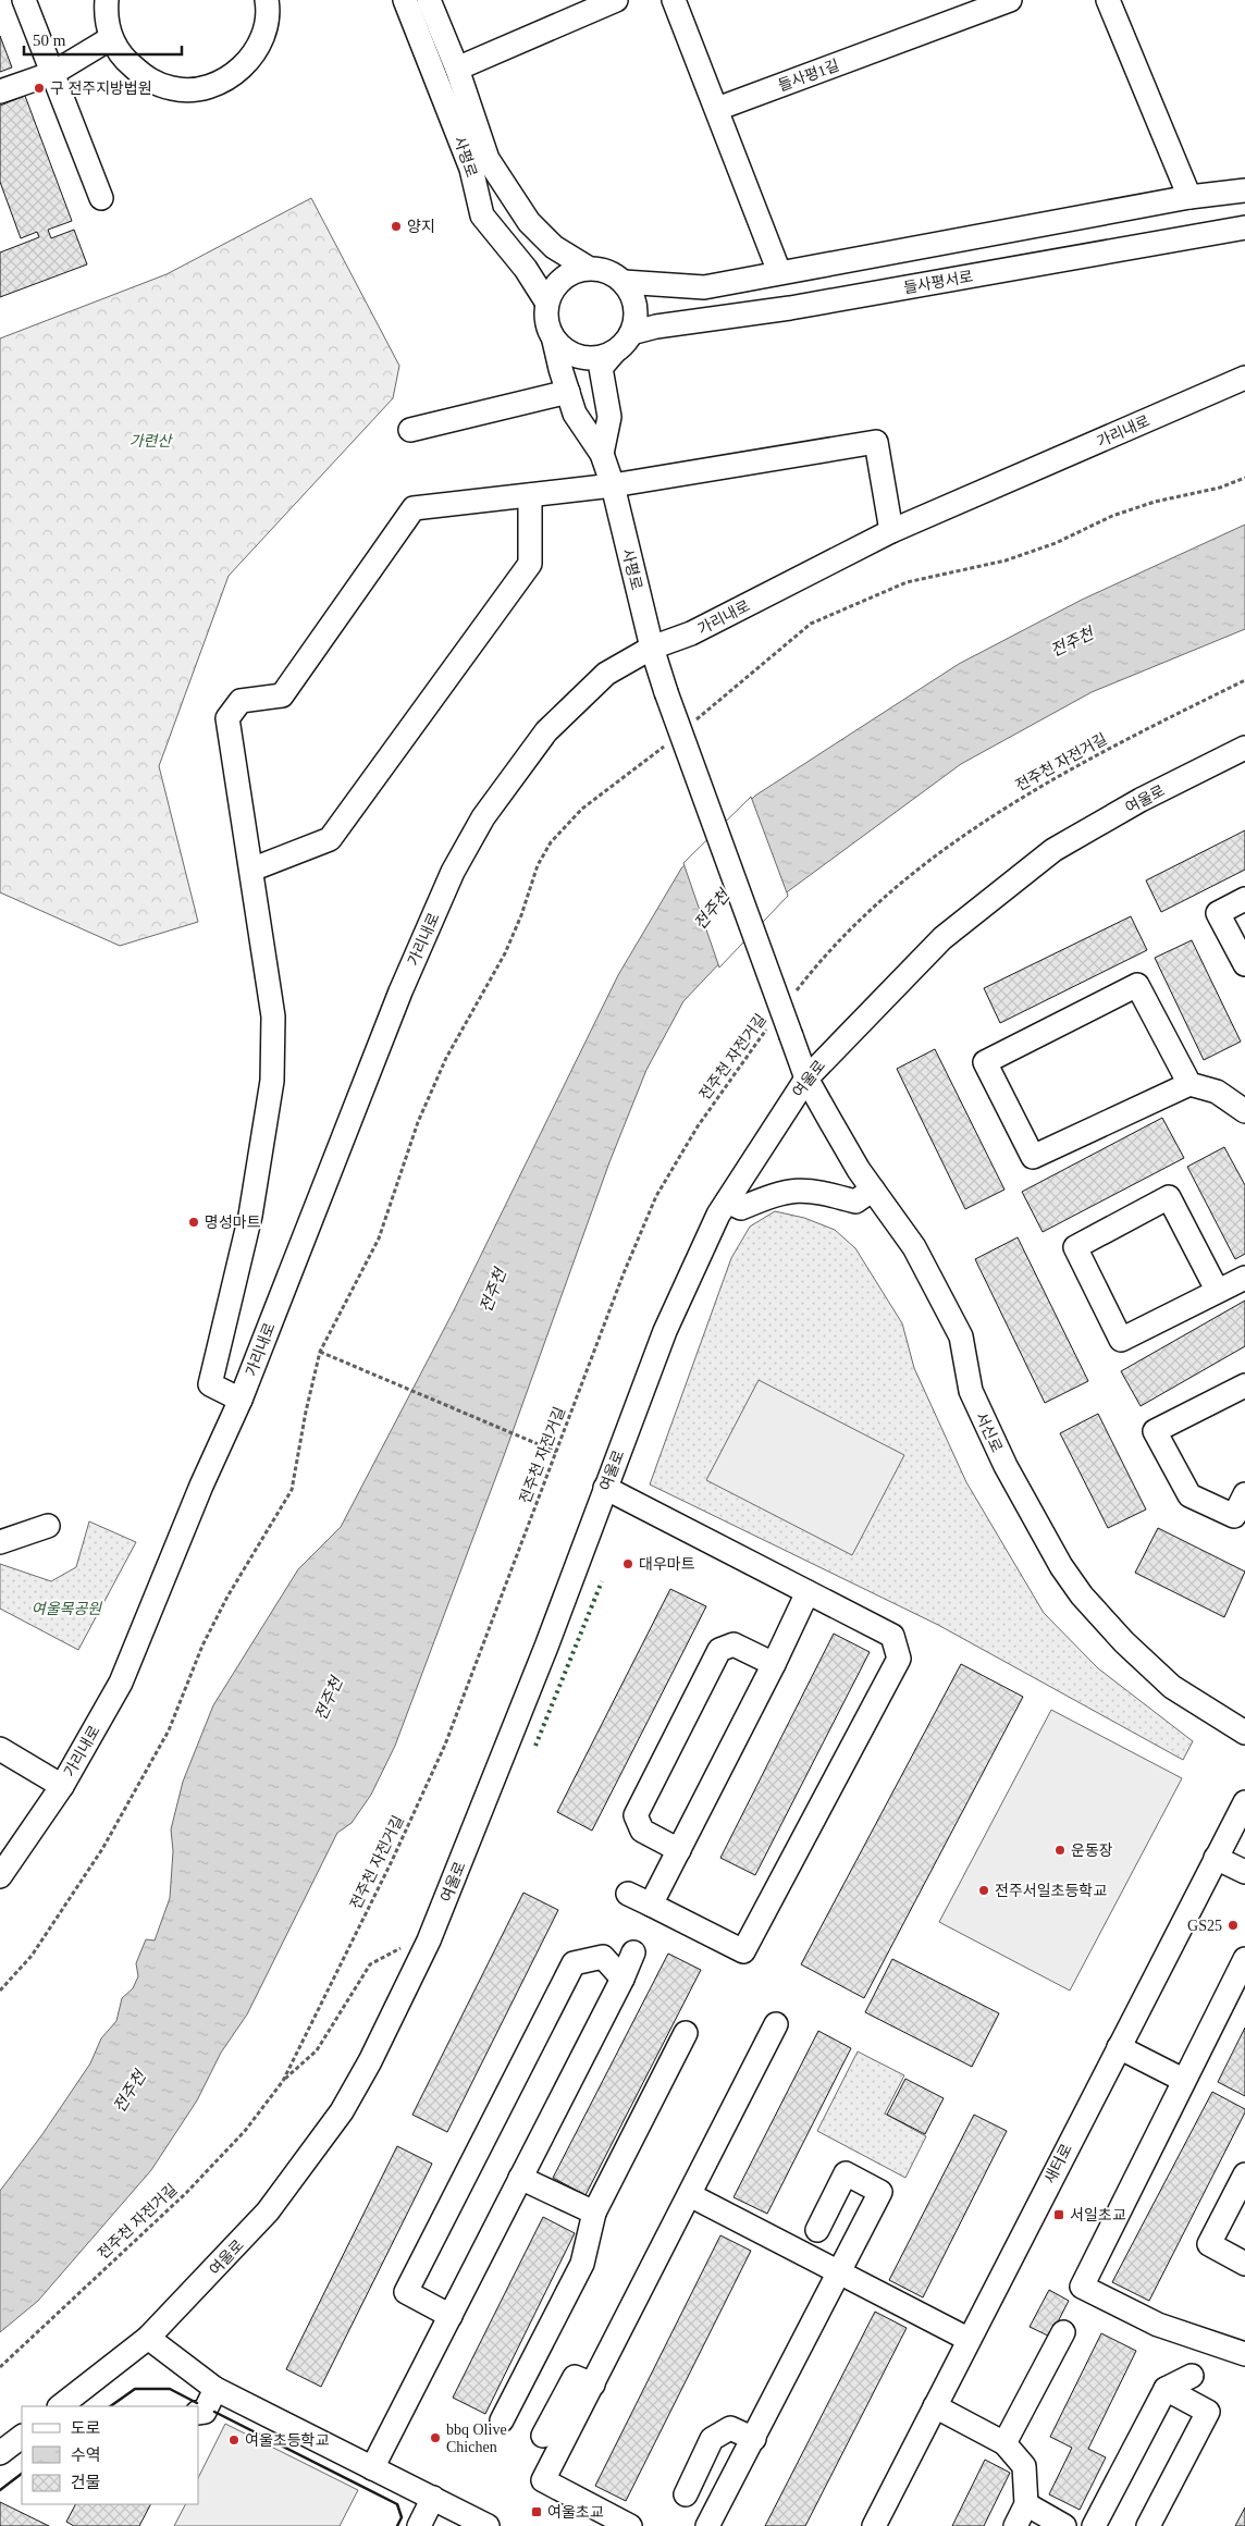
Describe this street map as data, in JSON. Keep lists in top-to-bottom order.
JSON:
{
  "streets": {
    "street": [
      "들사평1길",
      "사평로",
      "들사평서로",
      "가리내로",
      "여울로",
      "서신로",
      "새터로"
    ],
    "path": ["전주천 자전거길"]
  },
  "crossings": [
    ["사평로", "들사평서로"],
    ["사평로", "가리내로"],
    ["사평로", "서신로"],
    ["여울로", "서신로"]
  ],
  "water": ["전주천"],
  "parks": ["가련산", "여울목공원"],
  "places": {
    "other": [
      "구 전주지방법원",
      "양지",
      "명성마트",
      "대우마트",
      "운동장",
      "전주서일초등학교",
      "GS25",
      "bbq Olive Chichen",
      "여울초등학교"
    ],
    "transit": ["서일초교", "여울초교"]
  },
  "legend": ["도로", "수역", "건물"],
  "scale_bar": "50 m"
}
